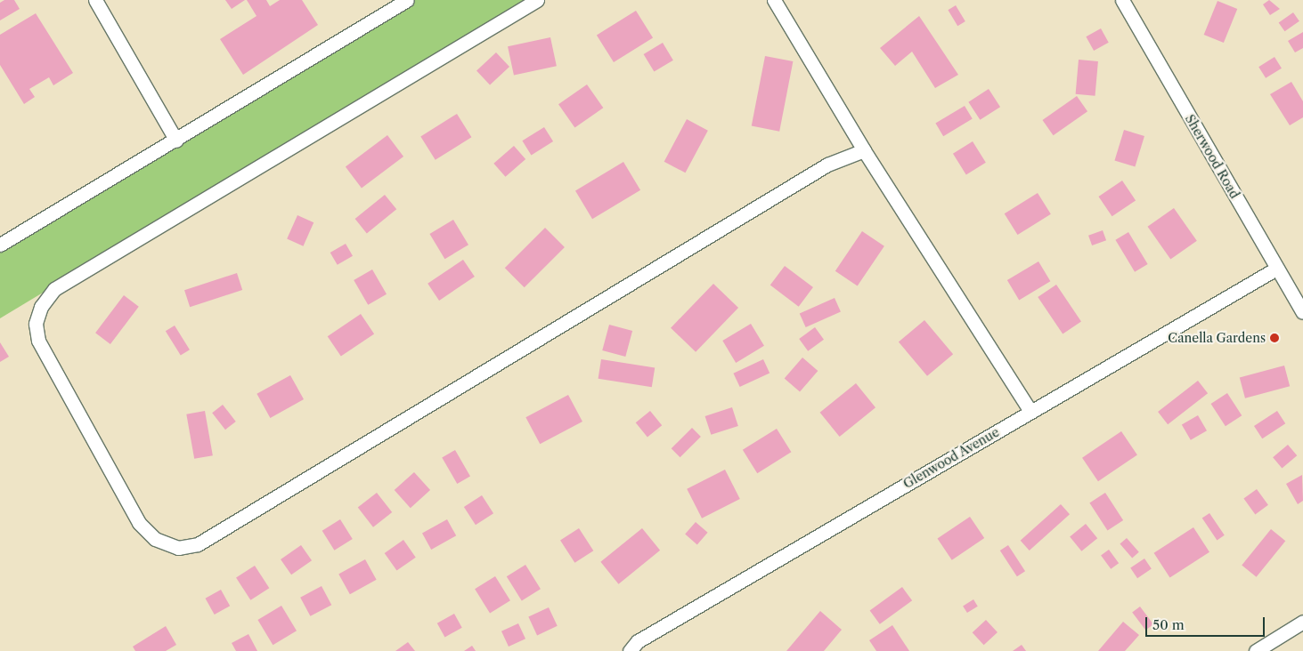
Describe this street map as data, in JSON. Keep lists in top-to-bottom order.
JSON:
{
  "streets": {
    "street": ["Sherwood Road", "Glenwood Avenue"]
  },
  "crossings": [
    ["Sherwood Road", "Glenwood Avenue"]
  ],
  "places": ["Canella Gardens"],
  "scale_bar": "50 m"
}
